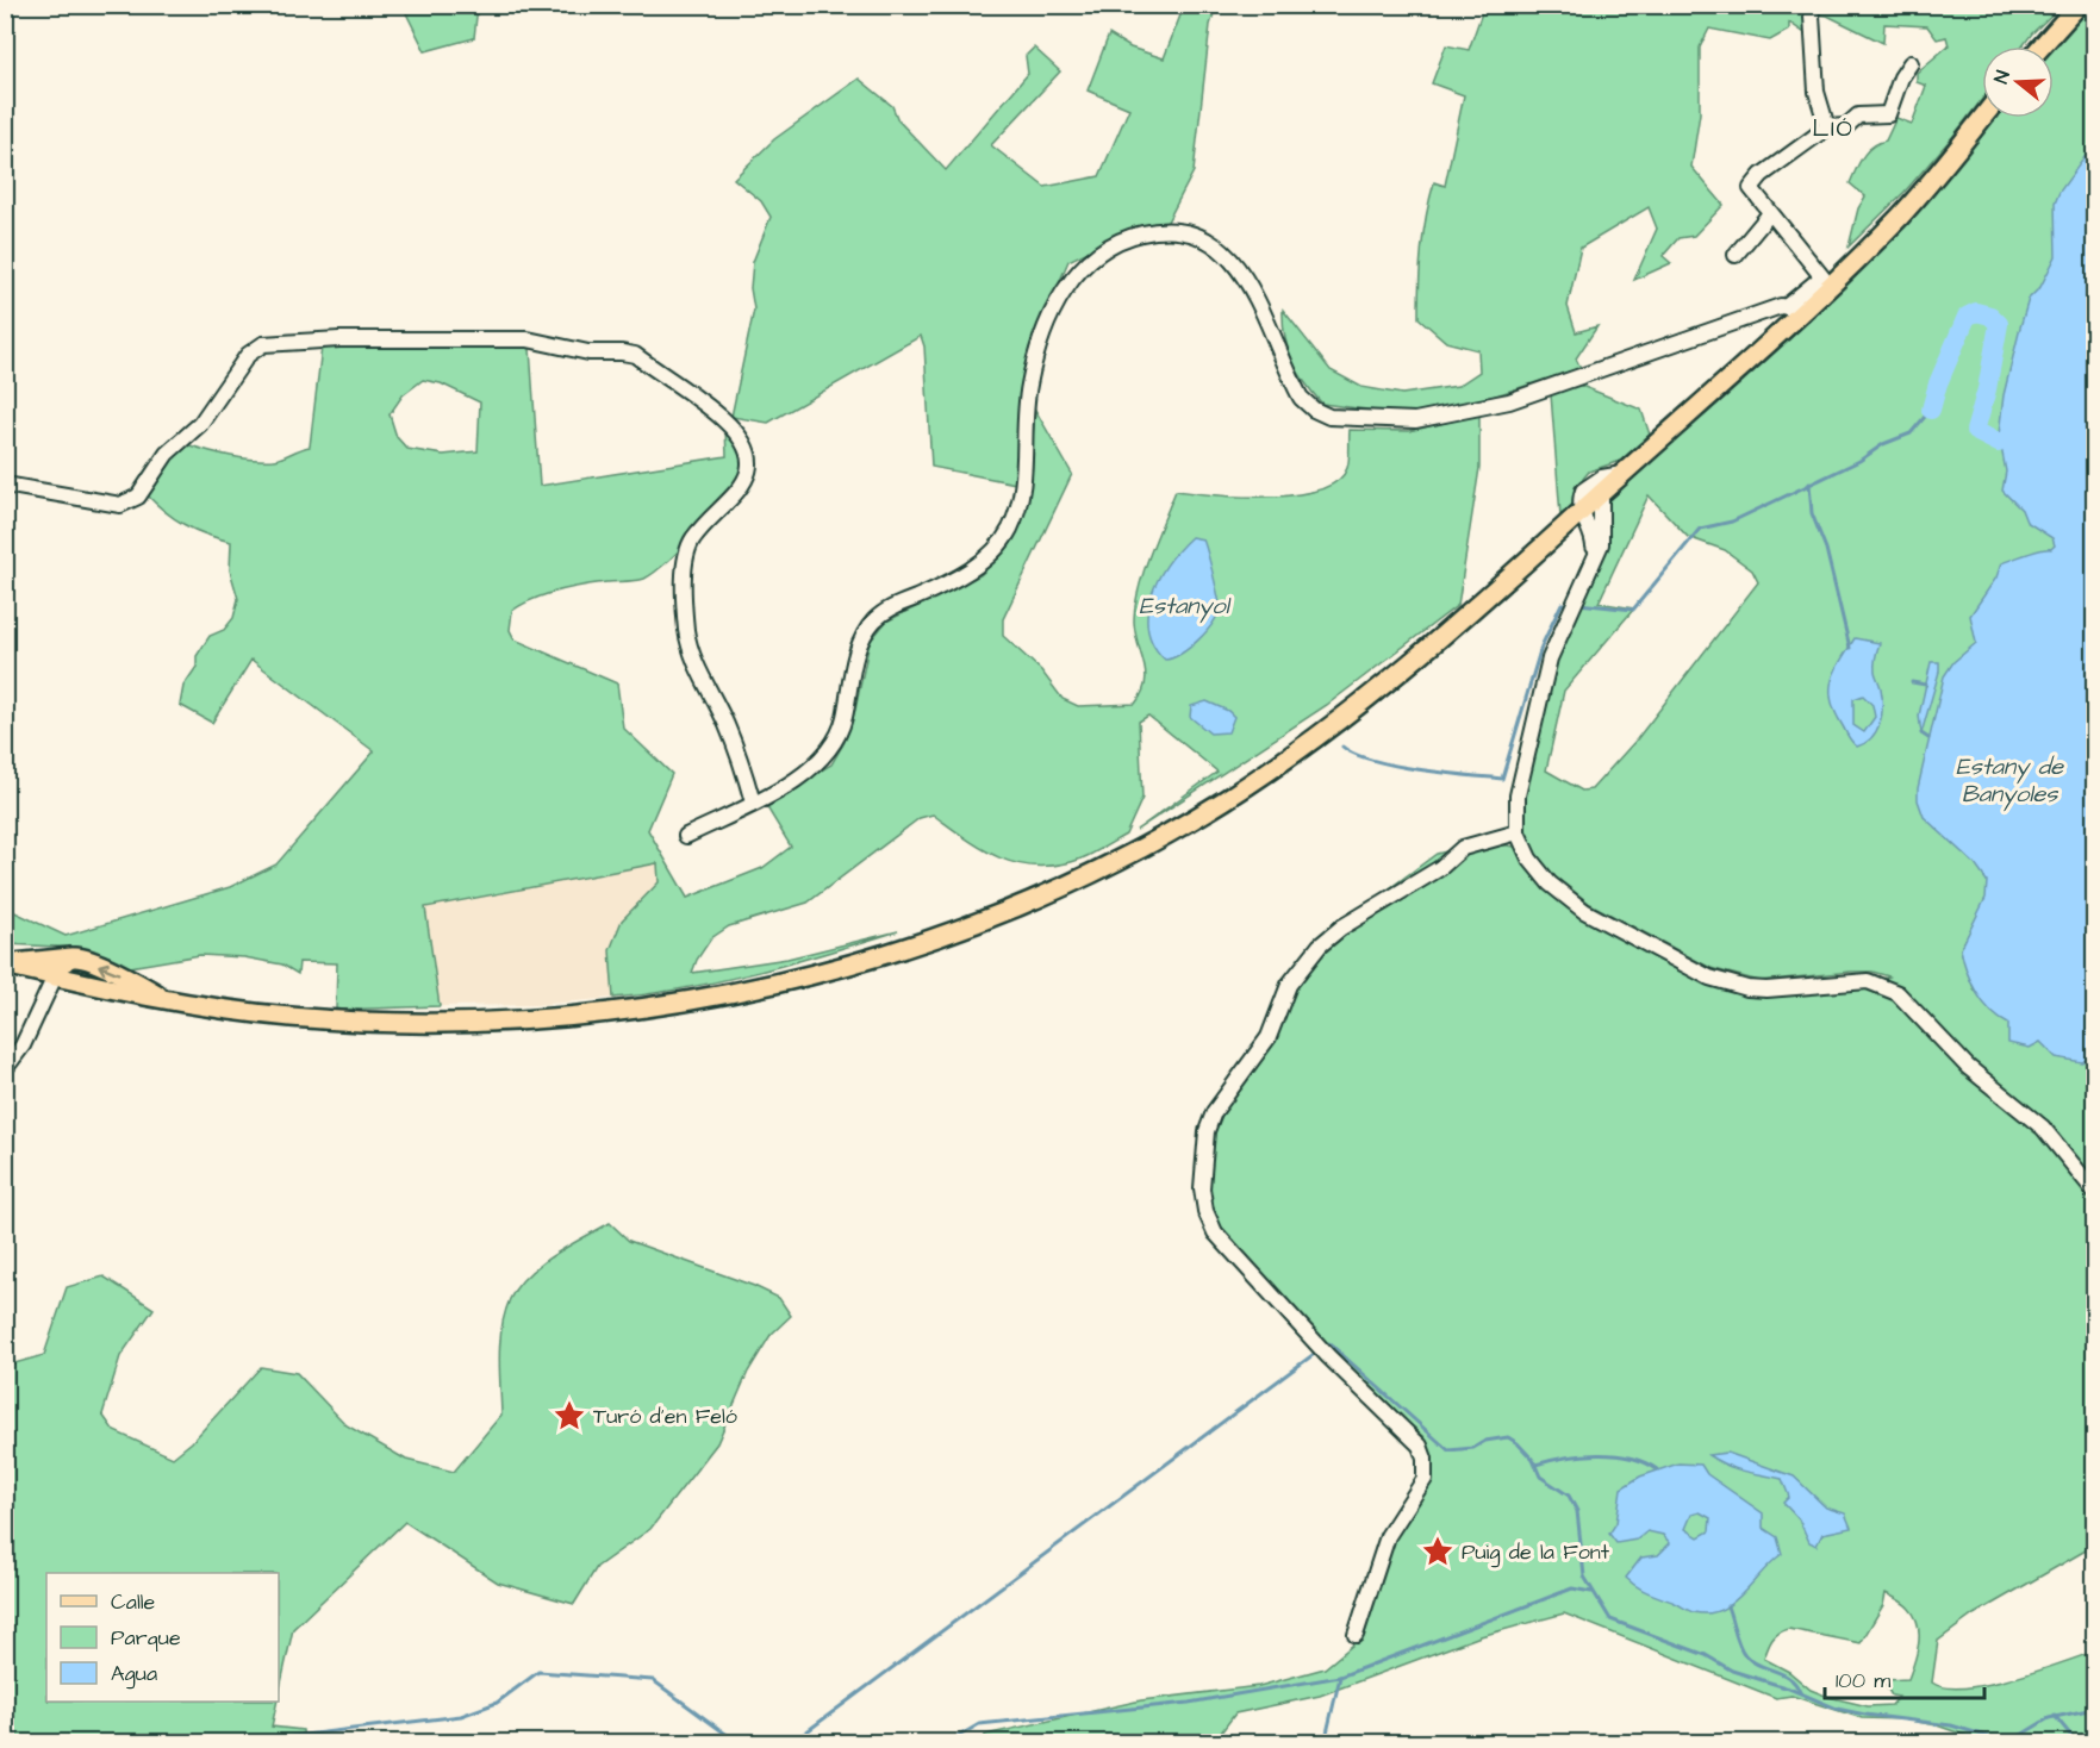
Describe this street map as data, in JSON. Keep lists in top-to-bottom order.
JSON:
{
  "districts": ["LIÓ"],
  "water": ["Estanyol", "Estany de Banyoles"],
  "places": {
    "place": ["Turó d'en Feló", "Puig de la Font"]
  },
  "legend": ["Calle", "Parque", "Agua"],
  "scale_bar": "100 m",
  "north": "left"
}
